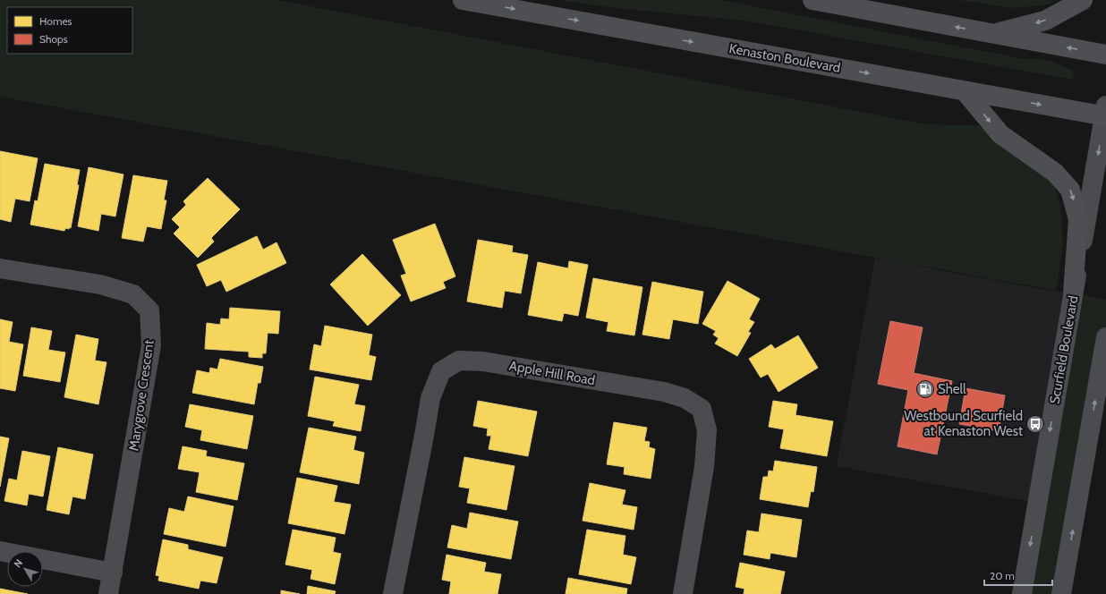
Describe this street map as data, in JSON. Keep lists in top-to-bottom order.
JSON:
{
  "streets": {
    "main road": ["Kenaston Boulevard"],
    "street": ["Scurfield Boulevard", "Apple Hill Road", "Marygrove Crescent"]
  },
  "crossings": [
    ["Kenaston Boulevard", "Scurfield Boulevard"]
  ],
  "places": {
    "fuel station": ["Shell"],
    "bus stop": ["Westbound Scurfield at Kenaston West"]
  },
  "legend": ["Homes", "Shops"],
  "scale_bar": "20 m",
  "north": "top left"
}
